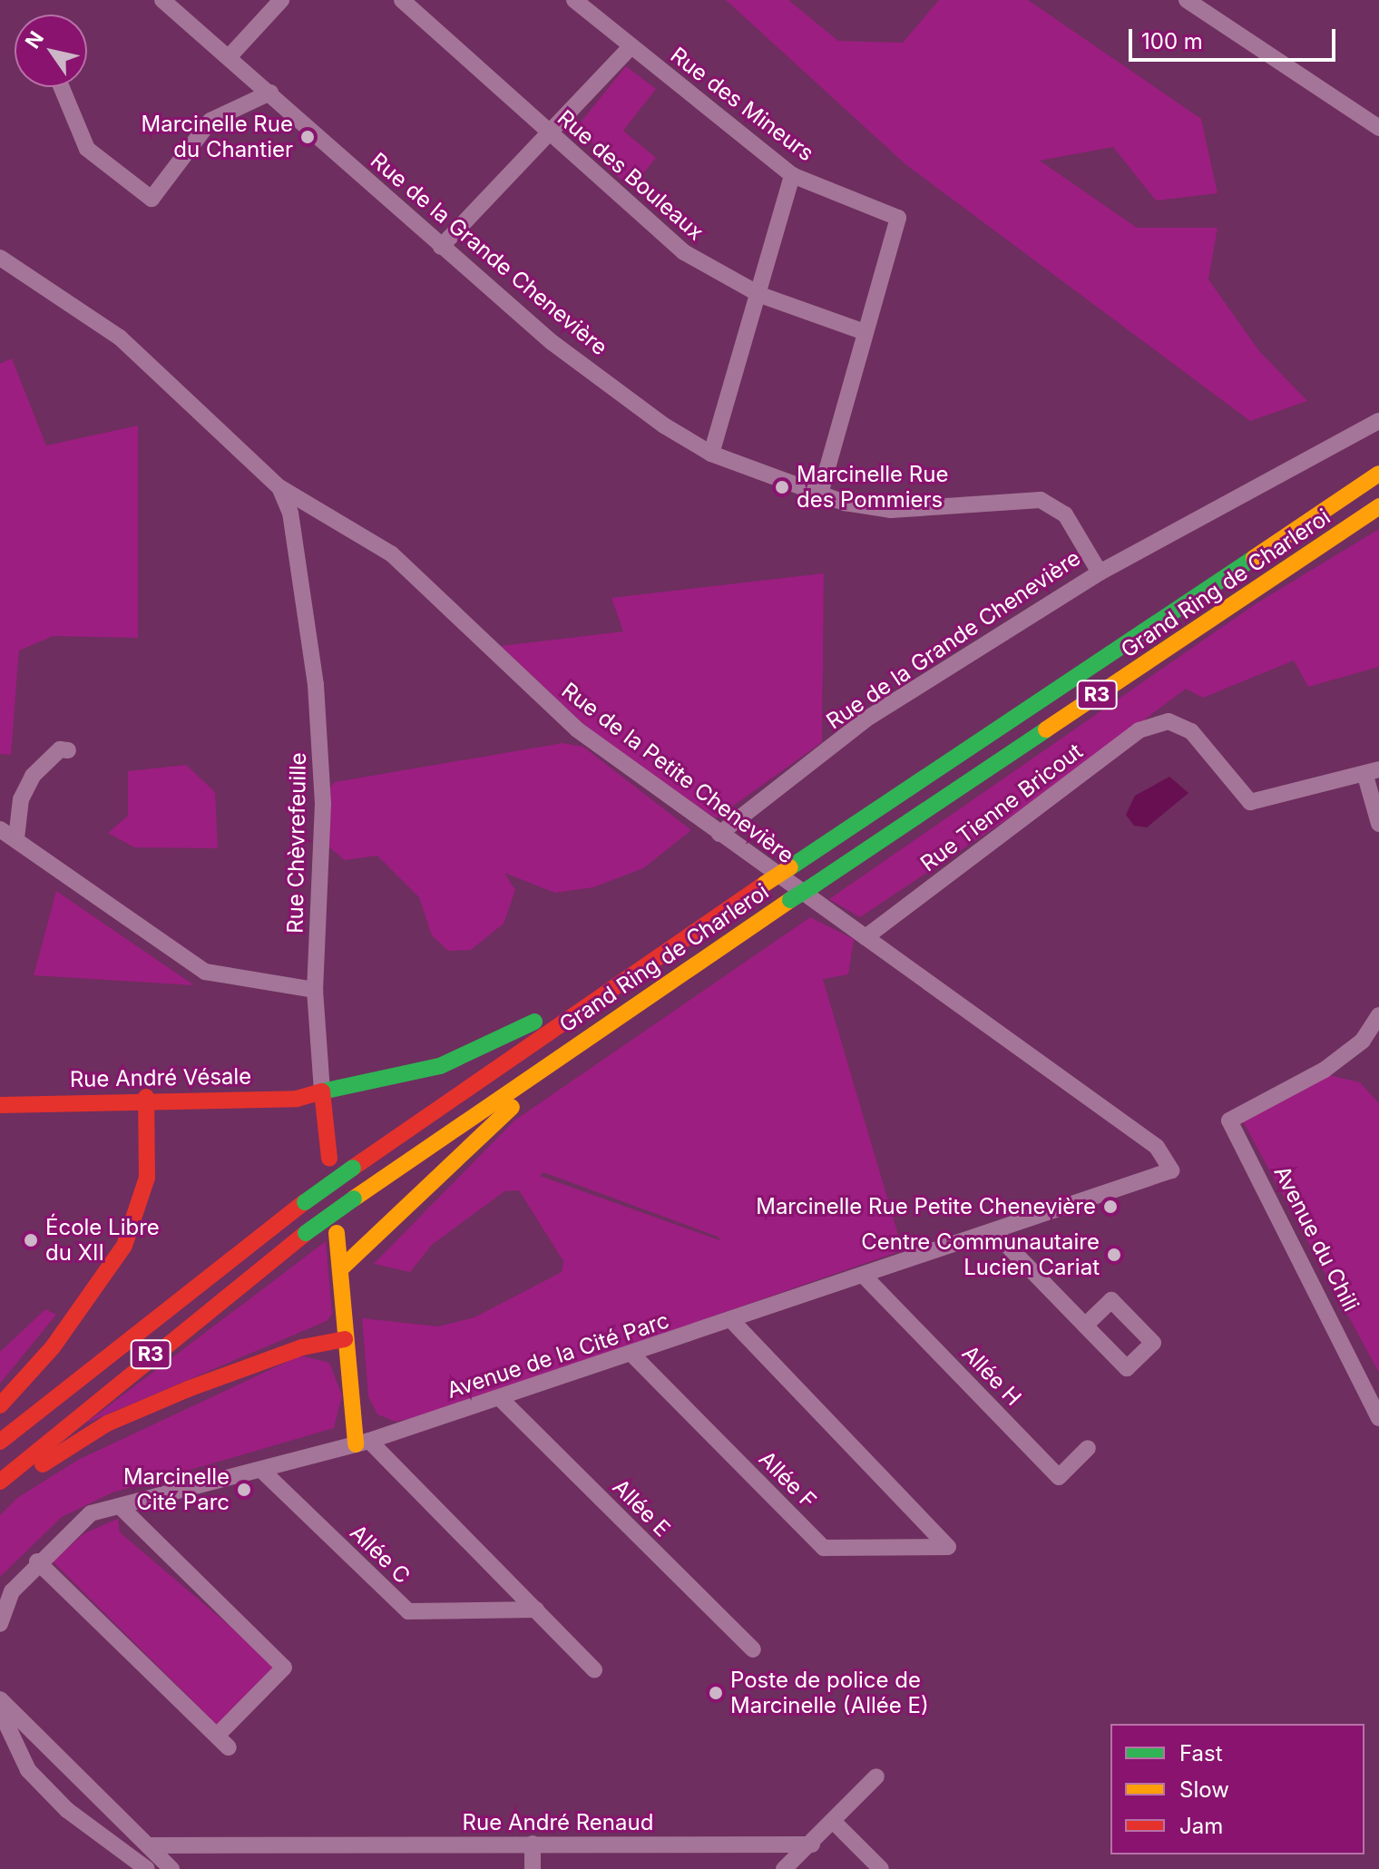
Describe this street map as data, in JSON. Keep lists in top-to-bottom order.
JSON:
{
  "streets": {
    "main road": [
      "Grand Ring de Charleroi",
      "R3",
      "Rue Chèvrefeuille",
      "Rue André Vésale"
    ],
    "street": [
      "Rue des Mineurs",
      "Rue des Bouleaux",
      "Rue de la Grande Chenevière",
      "Rue de la Petite Chenevière",
      "Rue Tienne Bricout",
      "Avenue du Chili",
      "Avenue de la Cité Parc",
      "Allée H",
      "Allée F",
      "Allée E",
      "Allée C",
      "Rue André Renaud"
    ]
  },
  "crossings": [
    ["Rue des Mineurs", "Rue des Bouleaux"],
    ["Rue de la Grande Chenevière", "Rue de la Petite Chenevière"],
    ["Grand Ring de Charleroi", "Rue André Vésale"],
    ["Rue de la Petite Chenevière", "Rue Tienne Bricout"],
    ["Rue de la Petite Chenevière", "Rue Chèvrefeuille"],
    ["Rue de la Petite Chenevière", "Avenue de la Cité Parc"],
    ["Rue Chèvrefeuille", "Rue André Vésale"],
    ["Avenue de la Cité Parc", "Allée H"],
    ["Avenue de la Cité Parc", "Allée F"],
    ["Avenue de la Cité Parc", "Allée E"],
    ["Avenue de la Cité Parc", "Allée C"]
  ],
  "places": [
    "Marcinelle Rue du Chantier",
    "Marcinelle Rue des Pommiers",
    "Marcinelle Rue Petite Chenevière",
    "École Libre du XII",
    "Centre Communautaire Lucien Cariat",
    "Marcinelle Cité Parc",
    "Poste de police de Marcinelle (Allée E)"
  ],
  "legend": ["Fast", "Slow", "Jam"],
  "scale_bar": "100 m",
  "north": "top left"
}
